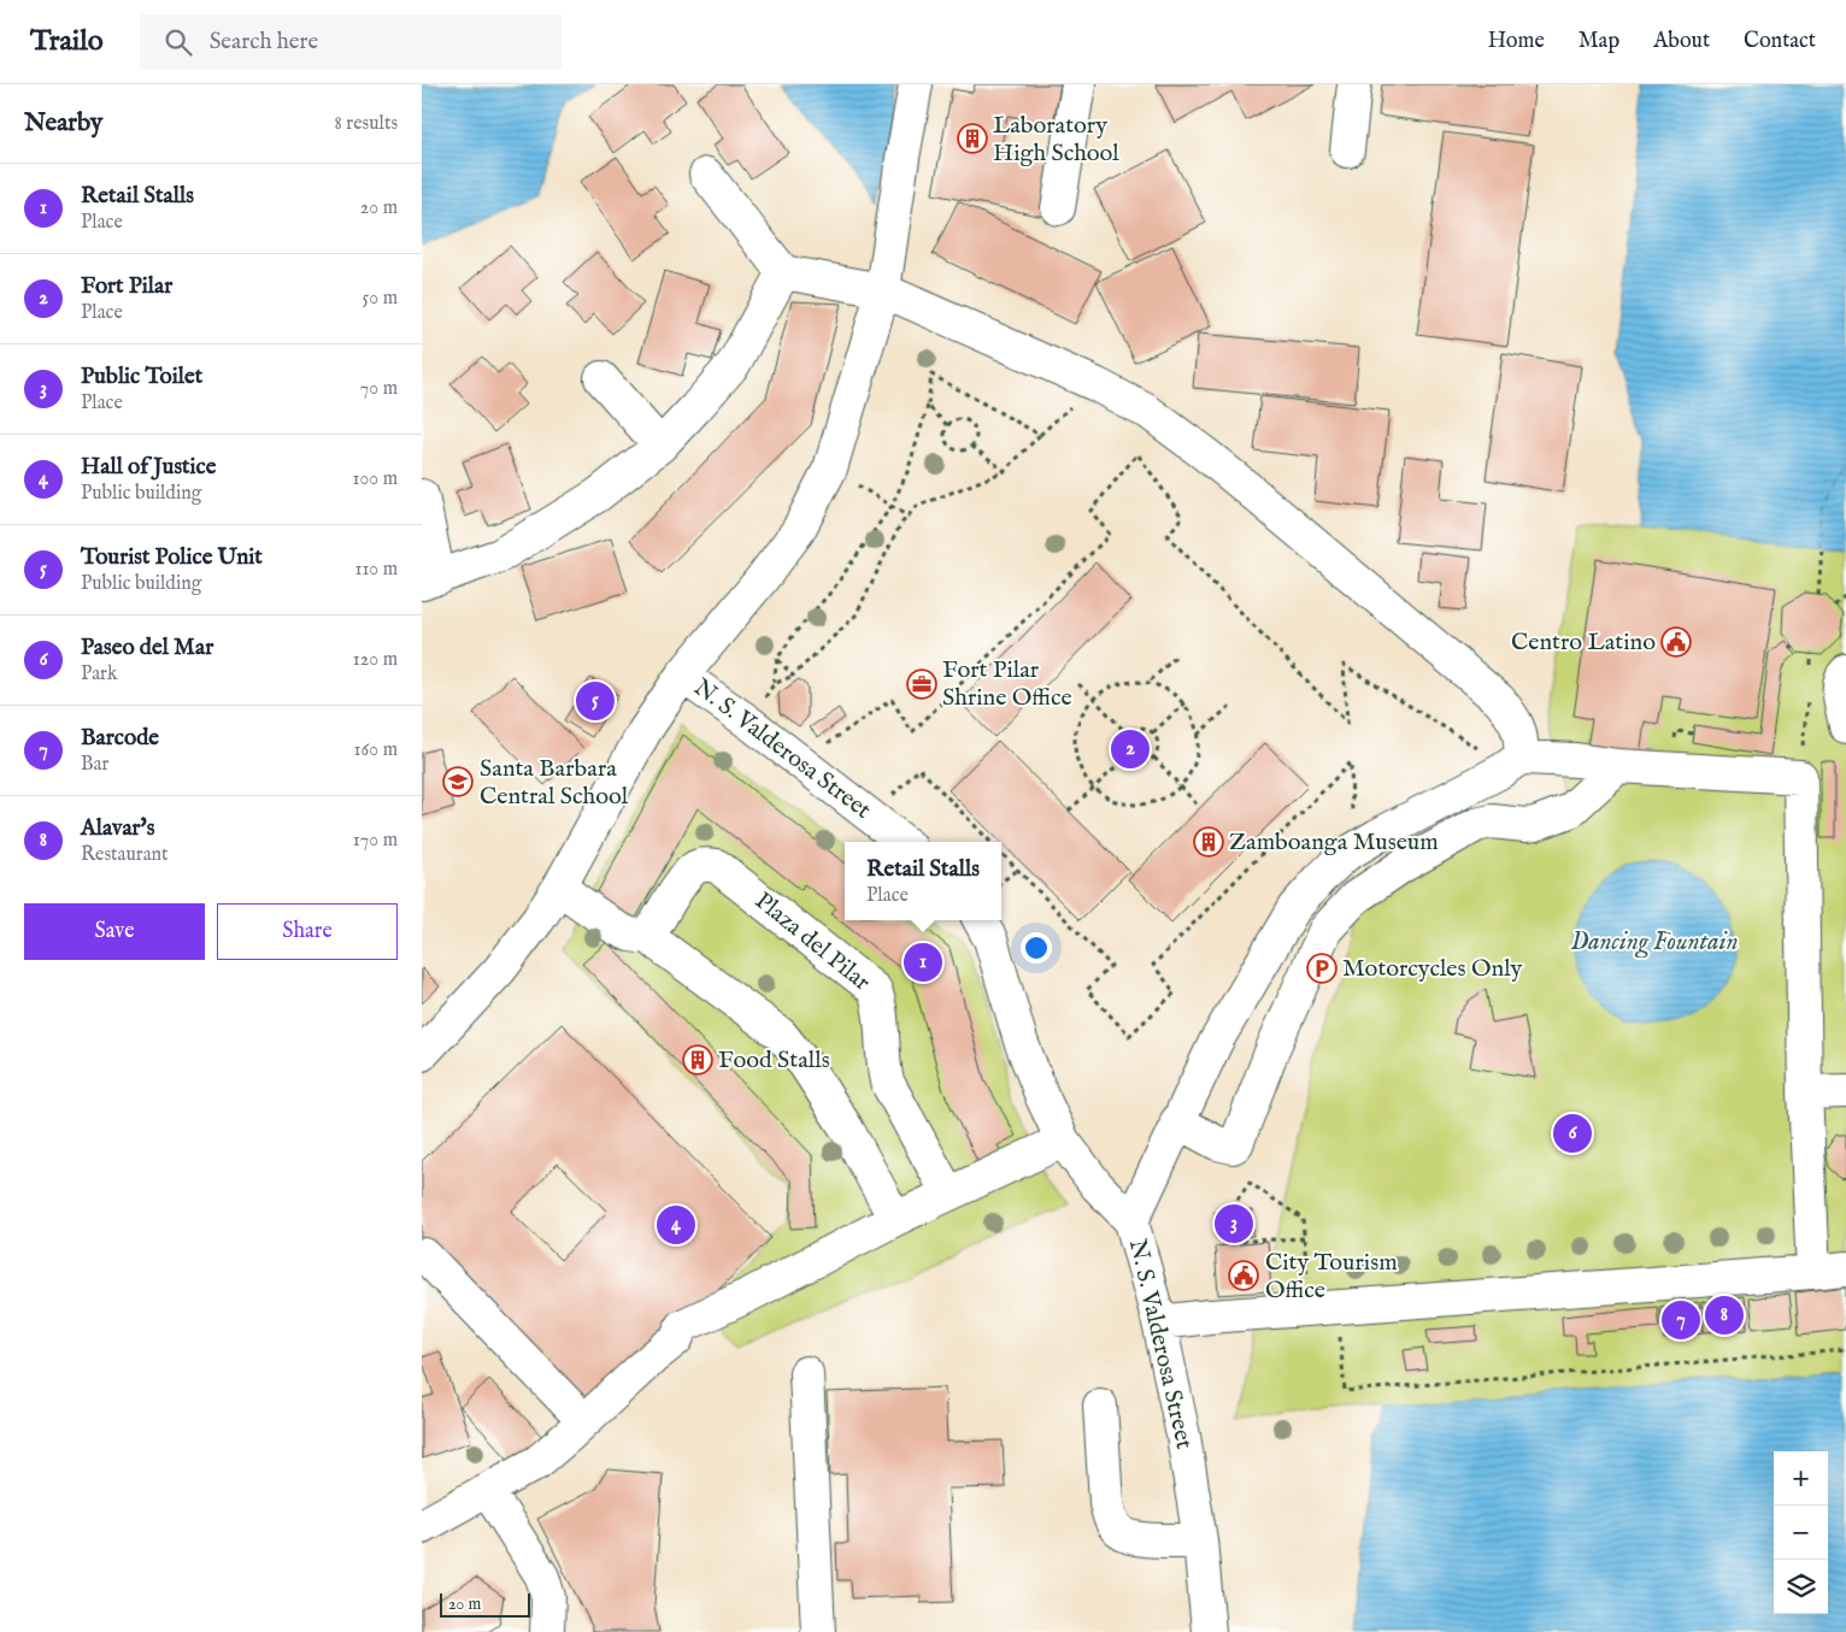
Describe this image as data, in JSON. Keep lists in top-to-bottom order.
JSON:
{
  "streets": {
    "street": ["N. S. Valderosa Street", "Plaza del Pilar"]
  },
  "water": ["Dancing Fountain"],
  "places": {
    "building": ["Laboratory High School", "Zamboanga Museum", "Food Stalls"],
    "public building": ["Centro Latino", "City Tourism Office"],
    "office": ["Fort Pilar Shrine Office"],
    "school or university": ["Santa Barbara Central School"],
    "parking": ["Motorcycles Only"]
  },
  "scale_bar": "20 m",
  "page": {
    "header": "Trailo",
    "search": "Search here",
    "nav": [
      "Home",
      "Map",
      "About",
      "Contact"
    ],
    "heading": ["Nearby", "8 results"],
    "list": [
      {
        "mark": "1",
        "name": "Retail Stalls",
        "note": "Place",
        "value": "20 m"
      },
      {
        "mark": "2",
        "name": "Fort Pilar",
        "note": "Place",
        "value": "50 m"
      },
      {
        "mark": "3",
        "name": "Public Toilet",
        "note": "Place",
        "value": "70 m"
      },
      {
        "mark": "4",
        "name": "Hall of Justice",
        "note": "Public building",
        "value": "100 m"
      },
      {
        "mark": "5",
        "name": "Tourist Police Unit",
        "note": "Public building",
        "value": "110 m"
      },
      {
        "mark": "6",
        "name": "Paseo del Mar",
        "note": "Park",
        "value": "120 m"
      },
      {
        "mark": "7",
        "name": "Barcode",
        "note": "Bar",
        "value": "160 m"
      },
      {
        "mark": "8",
        "name": "Alavar's",
        "note": "Restaurant",
        "value": "170 m"
      }
    ],
    "pins": [
      "5",
      "2",
      "1",
      "6",
      "3",
      "4",
      "8",
      "7"
    ],
    "popup": ["Retail Stalls", "Place"],
    "buttons": ["Save", "Share"],
    "map_buttons": ["+", "−"],
    "scale": "20 m"
  }
}
